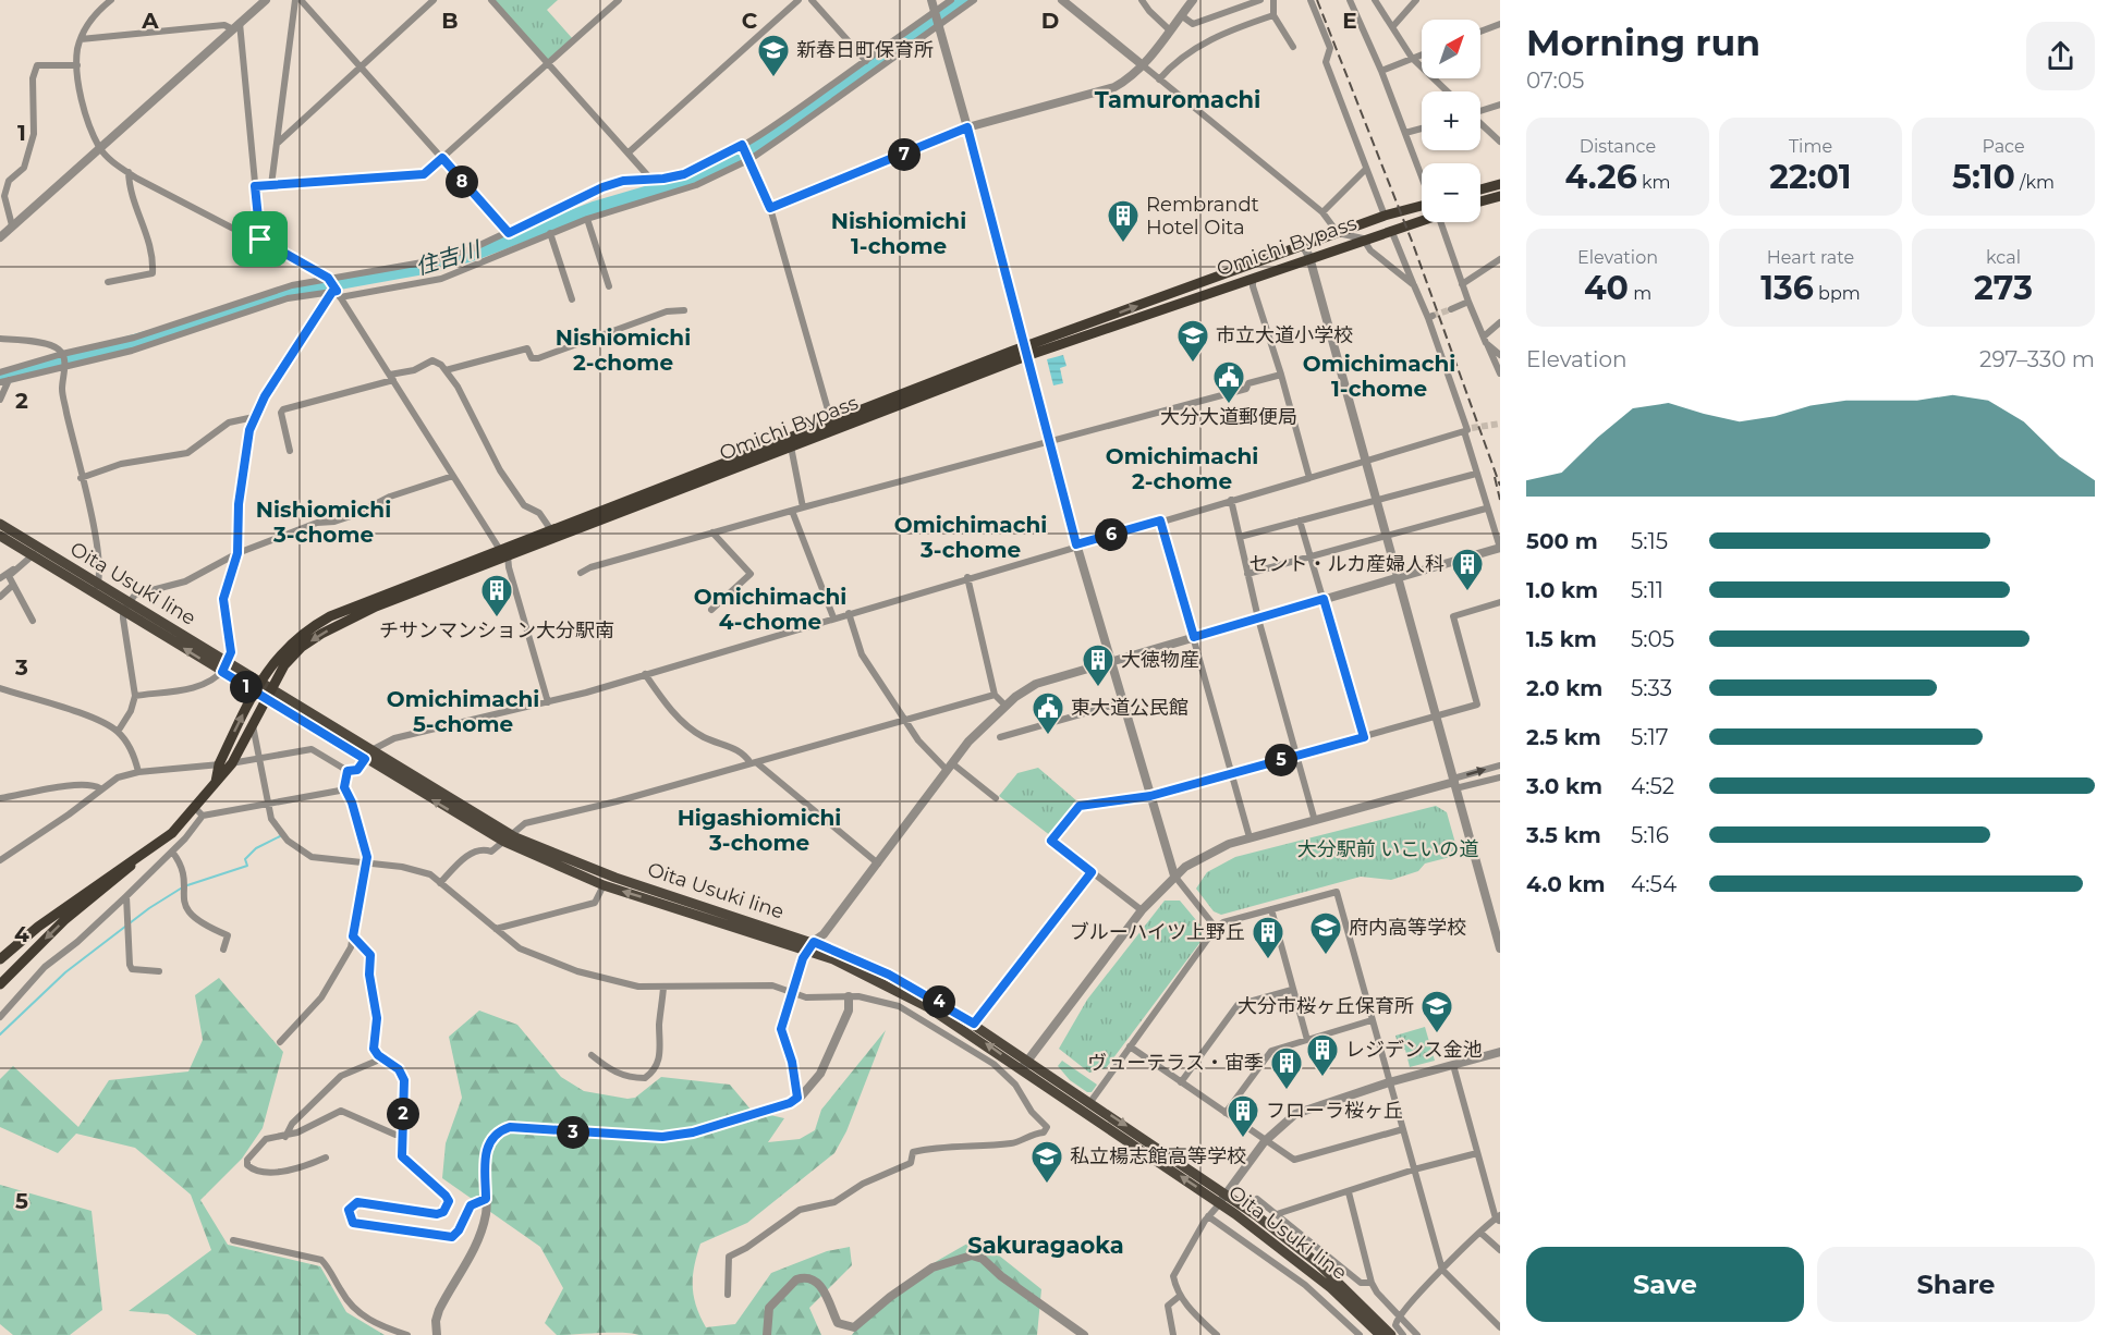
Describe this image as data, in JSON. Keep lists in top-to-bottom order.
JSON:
{
  "streets": {
    "highway": ["Omichi Bypass"],
    "main road": ["Oita Usuki line"]
  },
  "crossings": [
    ["Omichi Bypass", "Oita Usuki line"]
  ],
  "districts": [
    "Tamuromachi",
    "Nishiomichi 1-chome",
    "Nishiomichi 2-chome",
    "Omichimachi 1-chome",
    "Omichimachi 2-chome",
    "Nishiomichi 3-chome",
    "Omichimachi 3-chome",
    "Omichimachi 4-chome",
    "Omichimachi 5-chome",
    "Higashiomichi 3-chome",
    "Sakuragaoka"
  ],
  "water": ["住吉川"],
  "parks": ["大分駅前 いこいの道"],
  "places": {
    "school or university": [
      "新春日町保育所",
      "市立大道小学校",
      "府内高等学校",
      "大分市桜ヶ丘保育所",
      "私立楊志館高等学校"
    ],
    "building": [
      "Rembrandt Hotel Oita",
      "セント・ルカ産婦人科",
      "チサンマンション大分駅南",
      "大徳物産",
      "ブルーハイツ上野丘",
      "レジデンス金池",
      "ヴューテラス・宙季",
      "フローラ桜ヶ丘"
    ],
    "public building": ["大分大道郵便局", "東大道公民館"]
  },
  "north": "top right",
  "page": {
    "heading": ["Morning run", "07:05"],
    "map_buttons": ["+", "−"],
    "stats": [
      ["Distance", "4.26 km"],
      ["Time", "22:01"],
      ["Pace", "5:10 /km"],
      ["Elevation", "40 m"],
      ["Heart rate", "136 bpm"],
      ["kcal", "273"]
    ],
    "pins": [
      "7",
      "8",
      "6",
      "1",
      "5",
      "4",
      "2",
      "3"
    ],
    "chart": ["Elevation", "297–330 m"],
    "list": [
      {
        "name": "500 m",
        "note": "5:15"
      },
      {
        "name": "1.0 km",
        "note": "5:11"
      },
      {
        "name": "1.5 km",
        "note": "5:05"
      },
      {
        "name": "2.0 km",
        "note": "5:33"
      },
      {
        "name": "2.5 km",
        "note": "5:17"
      },
      {
        "name": "3.0 km",
        "note": "4:52"
      },
      {
        "name": "3.5 km",
        "note": "5:16"
      },
      {
        "name": "4.0 km",
        "note": "4:54"
      }
    ],
    "buttons": ["Save", "Share"]
  },
  "grid": {
    "columns": [
      "A",
      "B",
      "C",
      "D",
      "E"
    ],
    "rows": [
      "1",
      "2",
      "3",
      "4",
      "5"
    ]
  }
}
